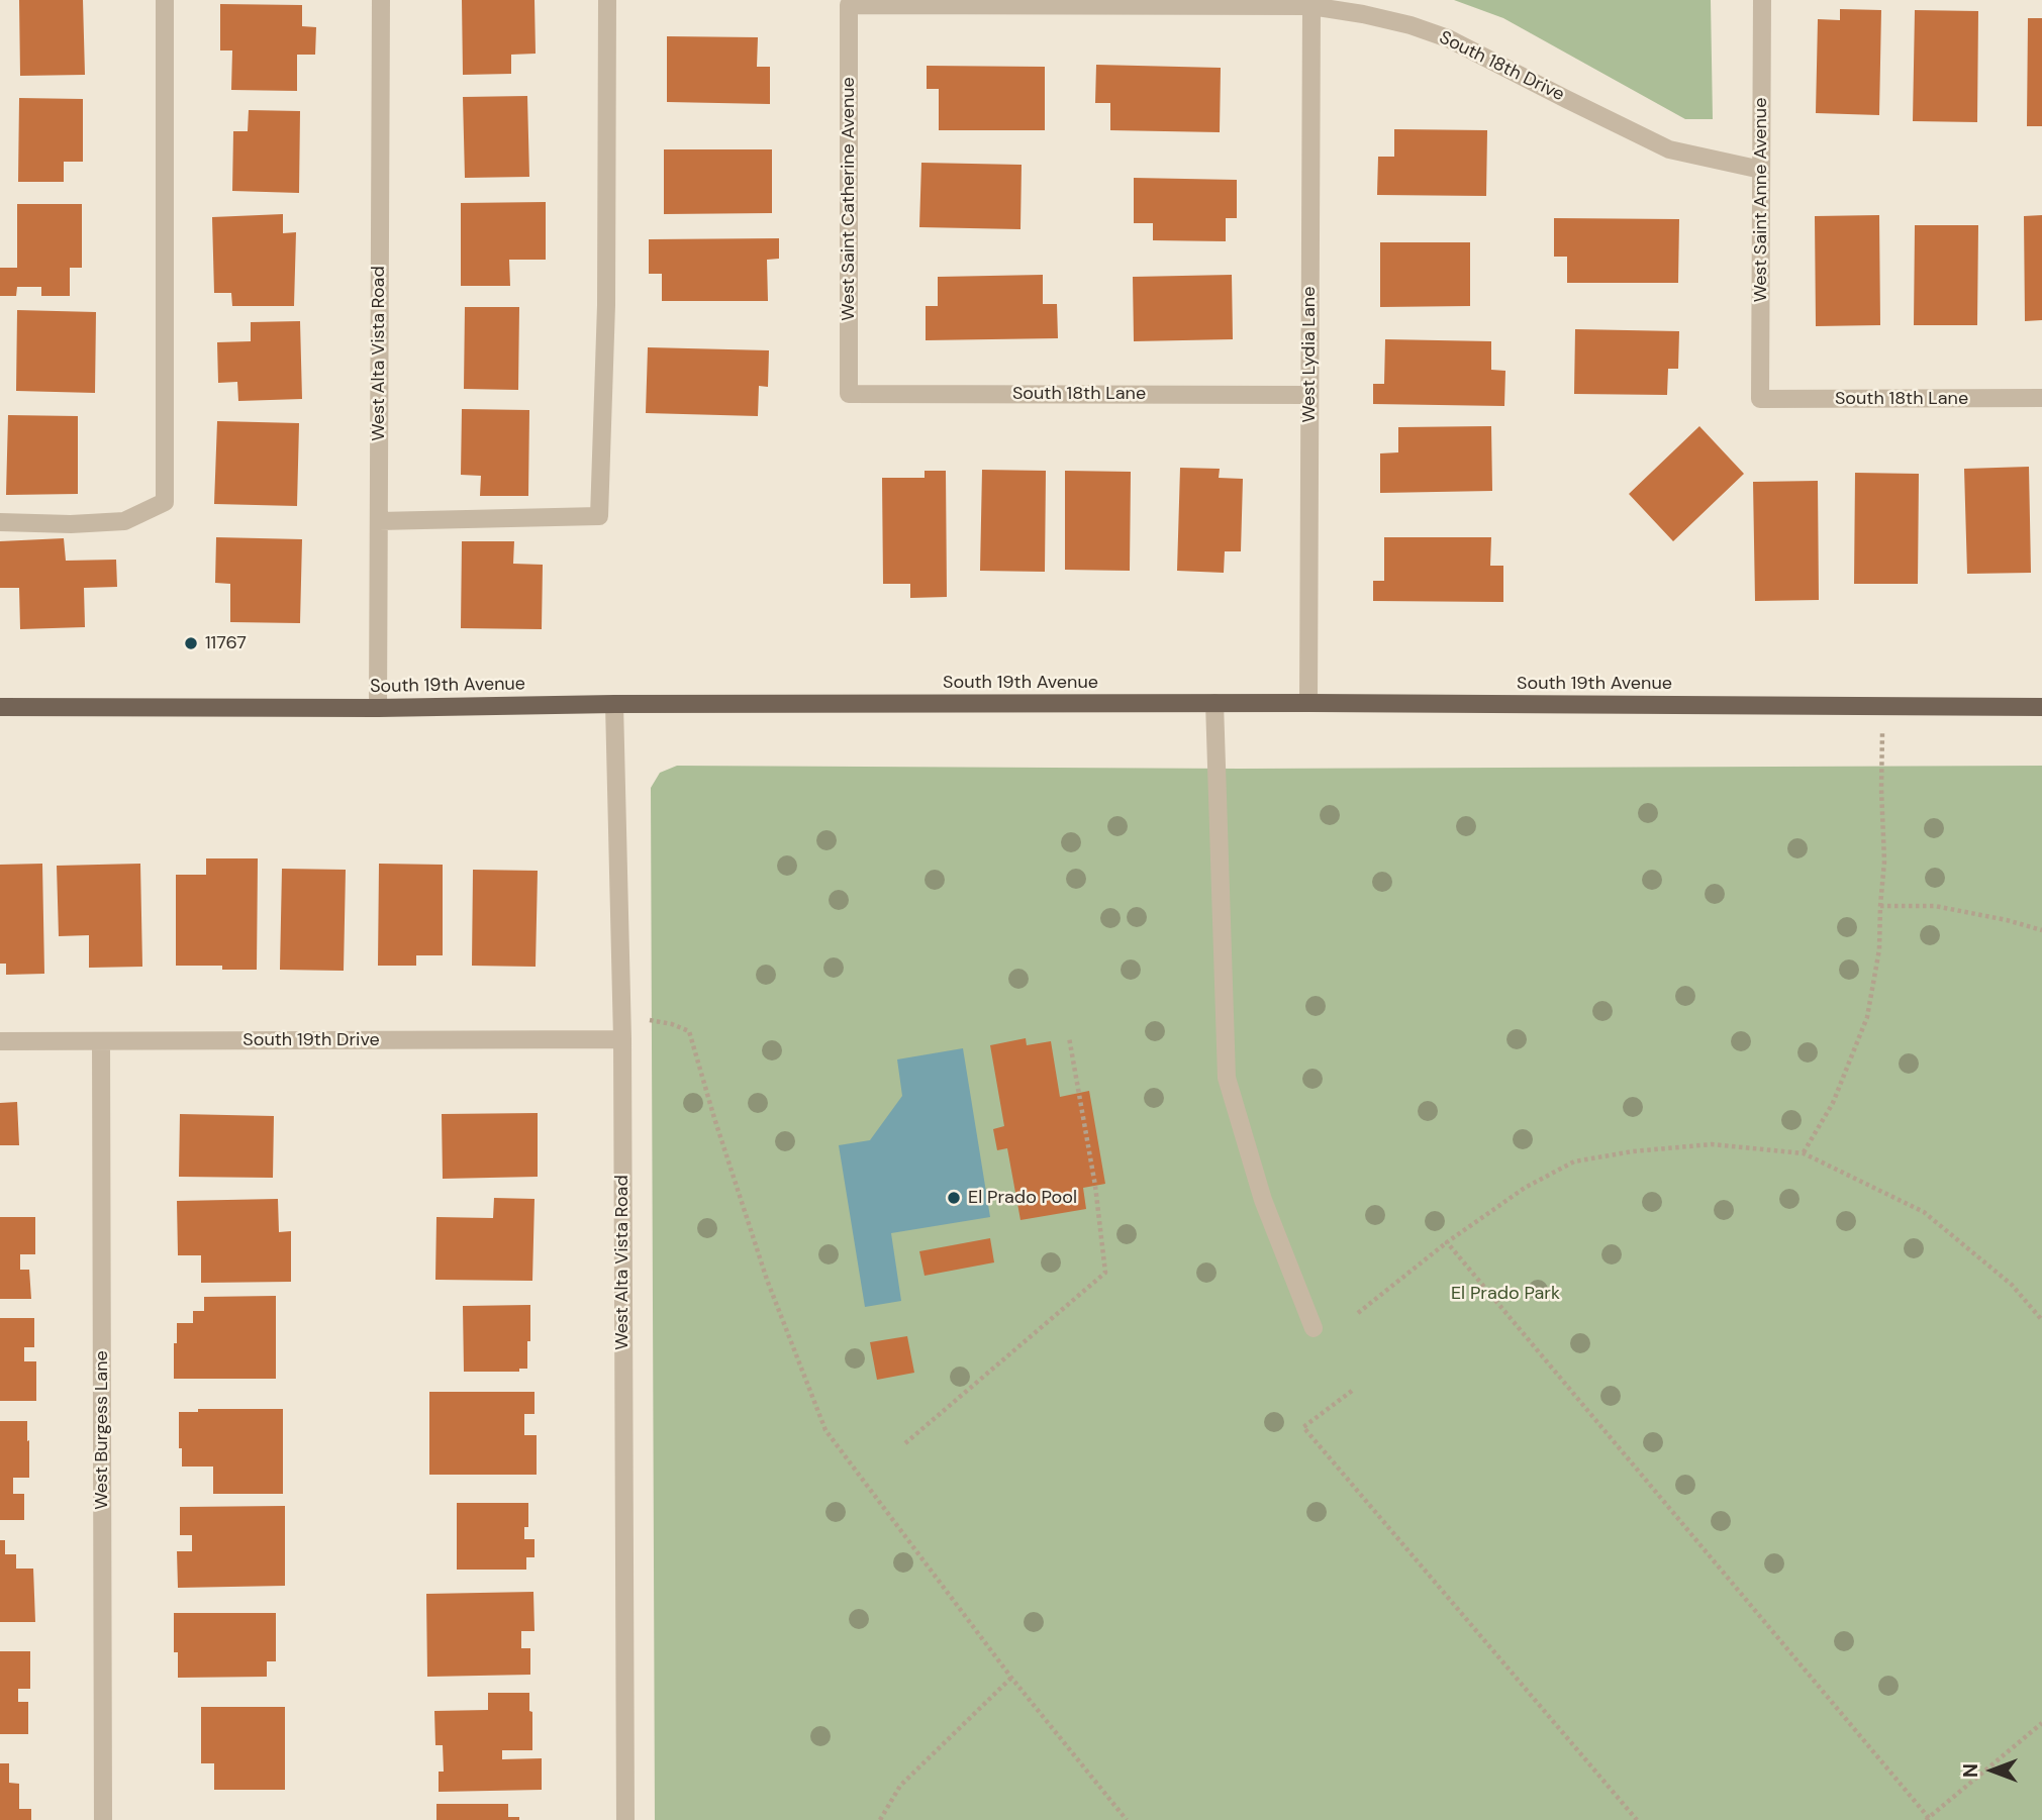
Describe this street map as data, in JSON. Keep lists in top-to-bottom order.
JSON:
{
  "streets": {
    "main road": ["South 19th Avenue"],
    "street": [
      "South 18th Drive",
      "West Saint Catherine Avenue",
      "West Saint Anne Avenue",
      "West Alta Vista Road",
      "West Lydia Lane",
      "South 18th Lane",
      "South 19th Drive",
      "West Burgess Lane"
    ]
  },
  "crossings": [
    ["South 18th Drive", "West Saint Catherine Avenue"],
    ["South 18th Drive", "West Saint Anne Avenue"],
    ["South 18th Drive", "West Lydia Lane"],
    ["West Saint Catherine Avenue", "South 18th Lane"],
    ["West Saint Anne Avenue", "South 18th Lane"],
    ["West Alta Vista Road", "South 19th Avenue"],
    ["West Alta Vista Road", "South 19th Drive"],
    ["West Lydia Lane", "South 18th Lane"],
    ["West Lydia Lane", "South 19th Avenue"],
    ["South 19th Drive", "West Burgess Lane"]
  ],
  "parks": ["El Prado Park"],
  "places": ["11767", "El Prado Pool"],
  "north": "left"
}
